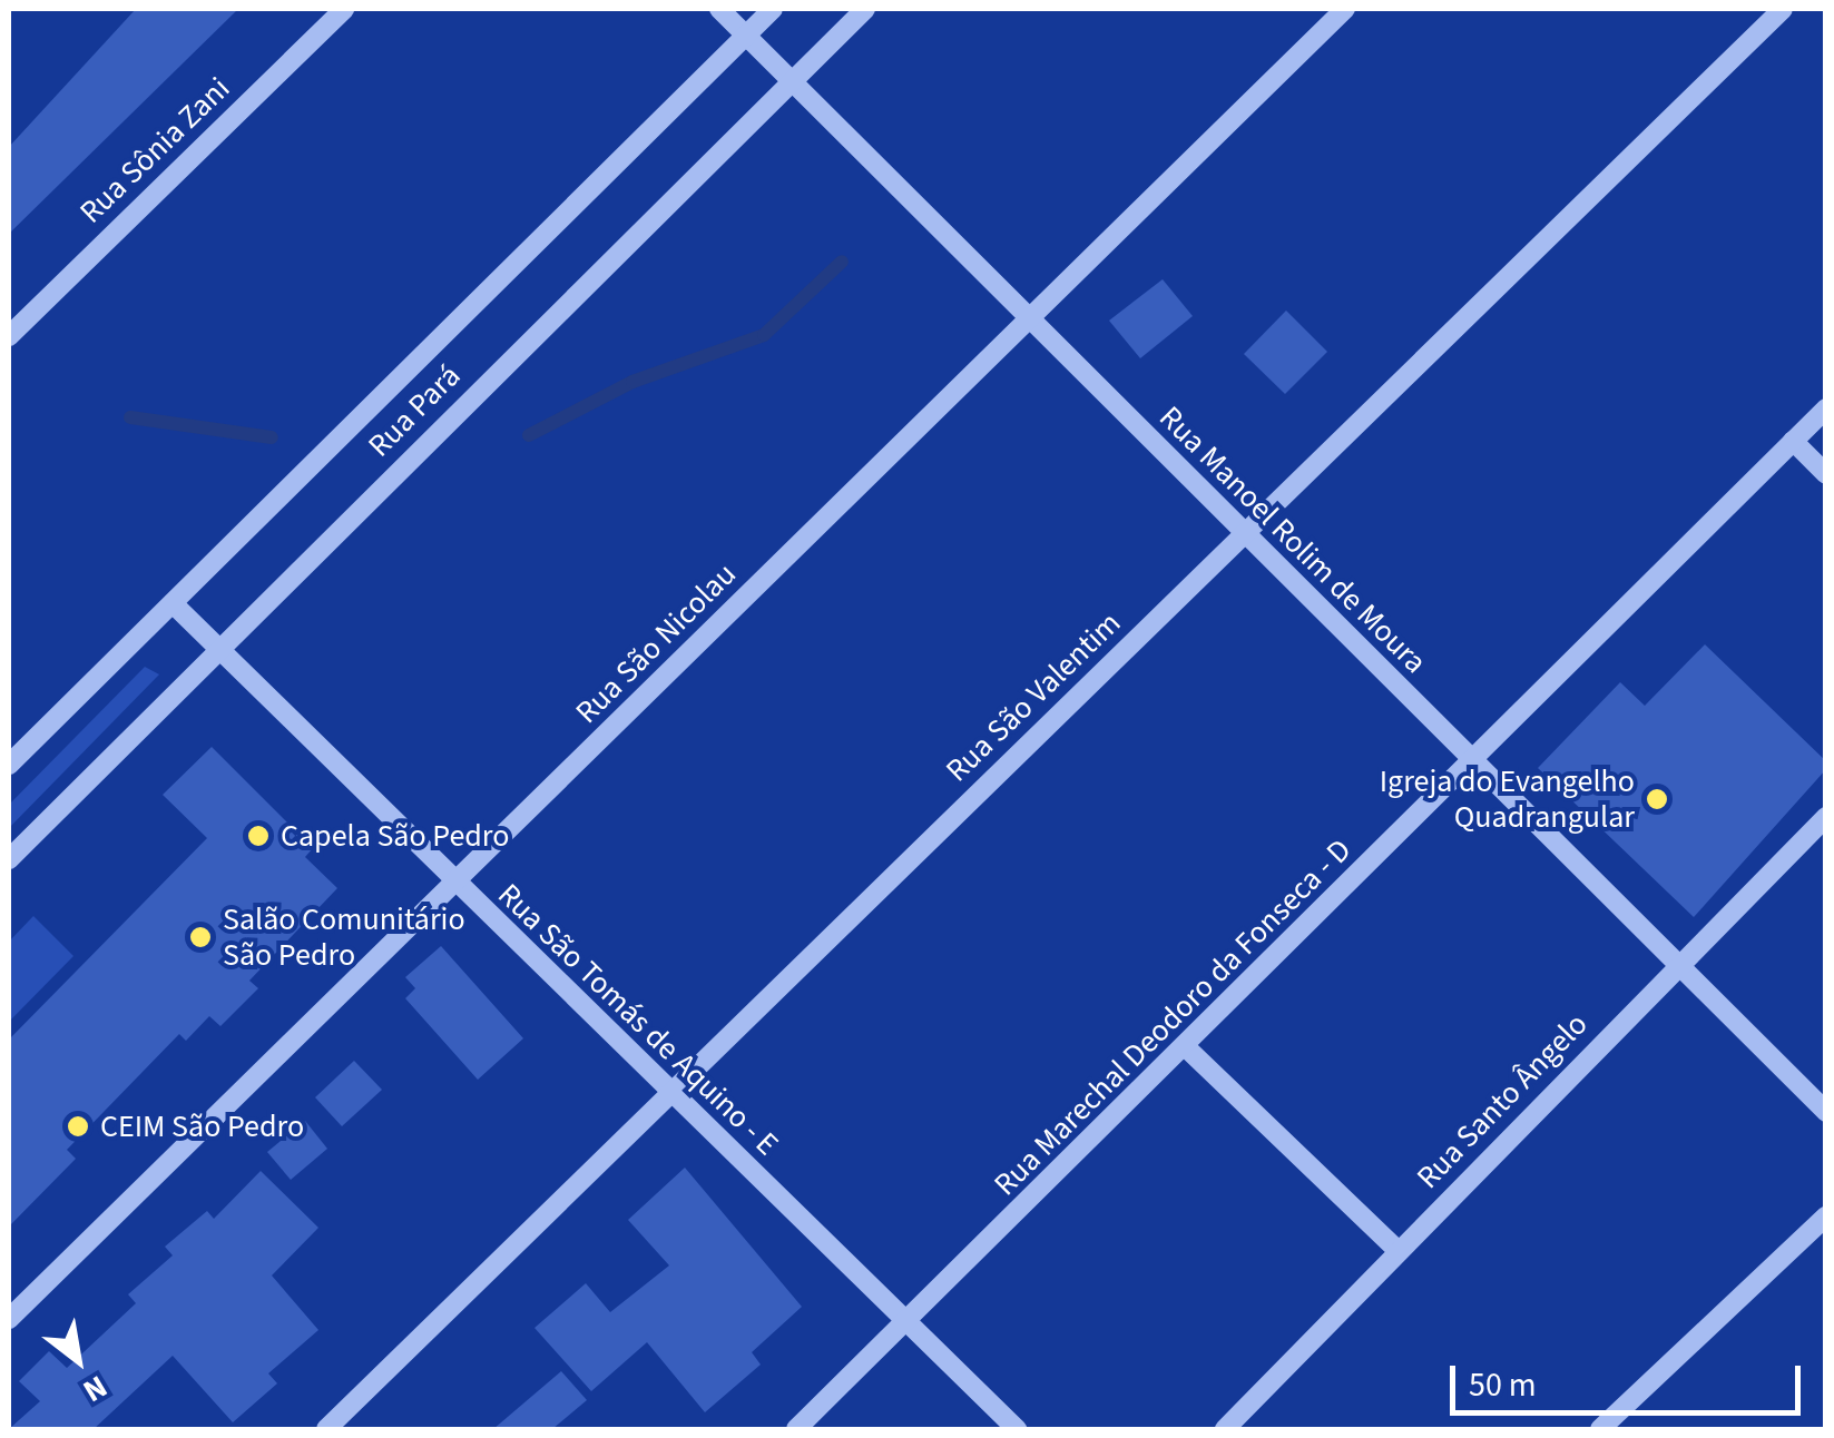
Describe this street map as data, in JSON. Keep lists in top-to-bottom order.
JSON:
{
  "streets": {
    "street": [
      "Rua Sônia Zani",
      "Rua Pará",
      "Rua Manoel Rolim de Moura",
      "Rua São Nicolau",
      "Rua São Valentim",
      "Rua Marechal Deodoro da Fonseca - D",
      "Rua São Tomás de Aquino - E",
      "Rua Santo Ângelo"
    ]
  },
  "crossings": [
    ["Rua Pará", "Rua Manoel Rolim de Moura"],
    ["Rua Pará", "Rua São Tomás de Aquino - E"],
    ["Rua Manoel Rolim de Moura", "Rua São Nicolau"],
    ["Rua Manoel Rolim de Moura", "Rua São Valentim"],
    ["Rua Manoel Rolim de Moura", "Rua Marechal Deodoro da Fonseca - D"],
    ["Rua Manoel Rolim de Moura", "Rua Santo Ângelo"],
    ["Rua São Nicolau", "Rua São Tomás de Aquino - E"],
    ["Rua São Valentim", "Rua São Tomás de Aquino - E"],
    ["Rua Marechal Deodoro da Fonseca - D", "Rua São Tomás de Aquino - E"]
  ],
  "places": [
    "Igreja do Evangelho Quadrangular",
    "Capela São Pedro",
    "Salão Comunitário São Pedro",
    "CEIM São Pedro"
  ],
  "scale_bar": "50 m",
  "north": "bottom right"
}
